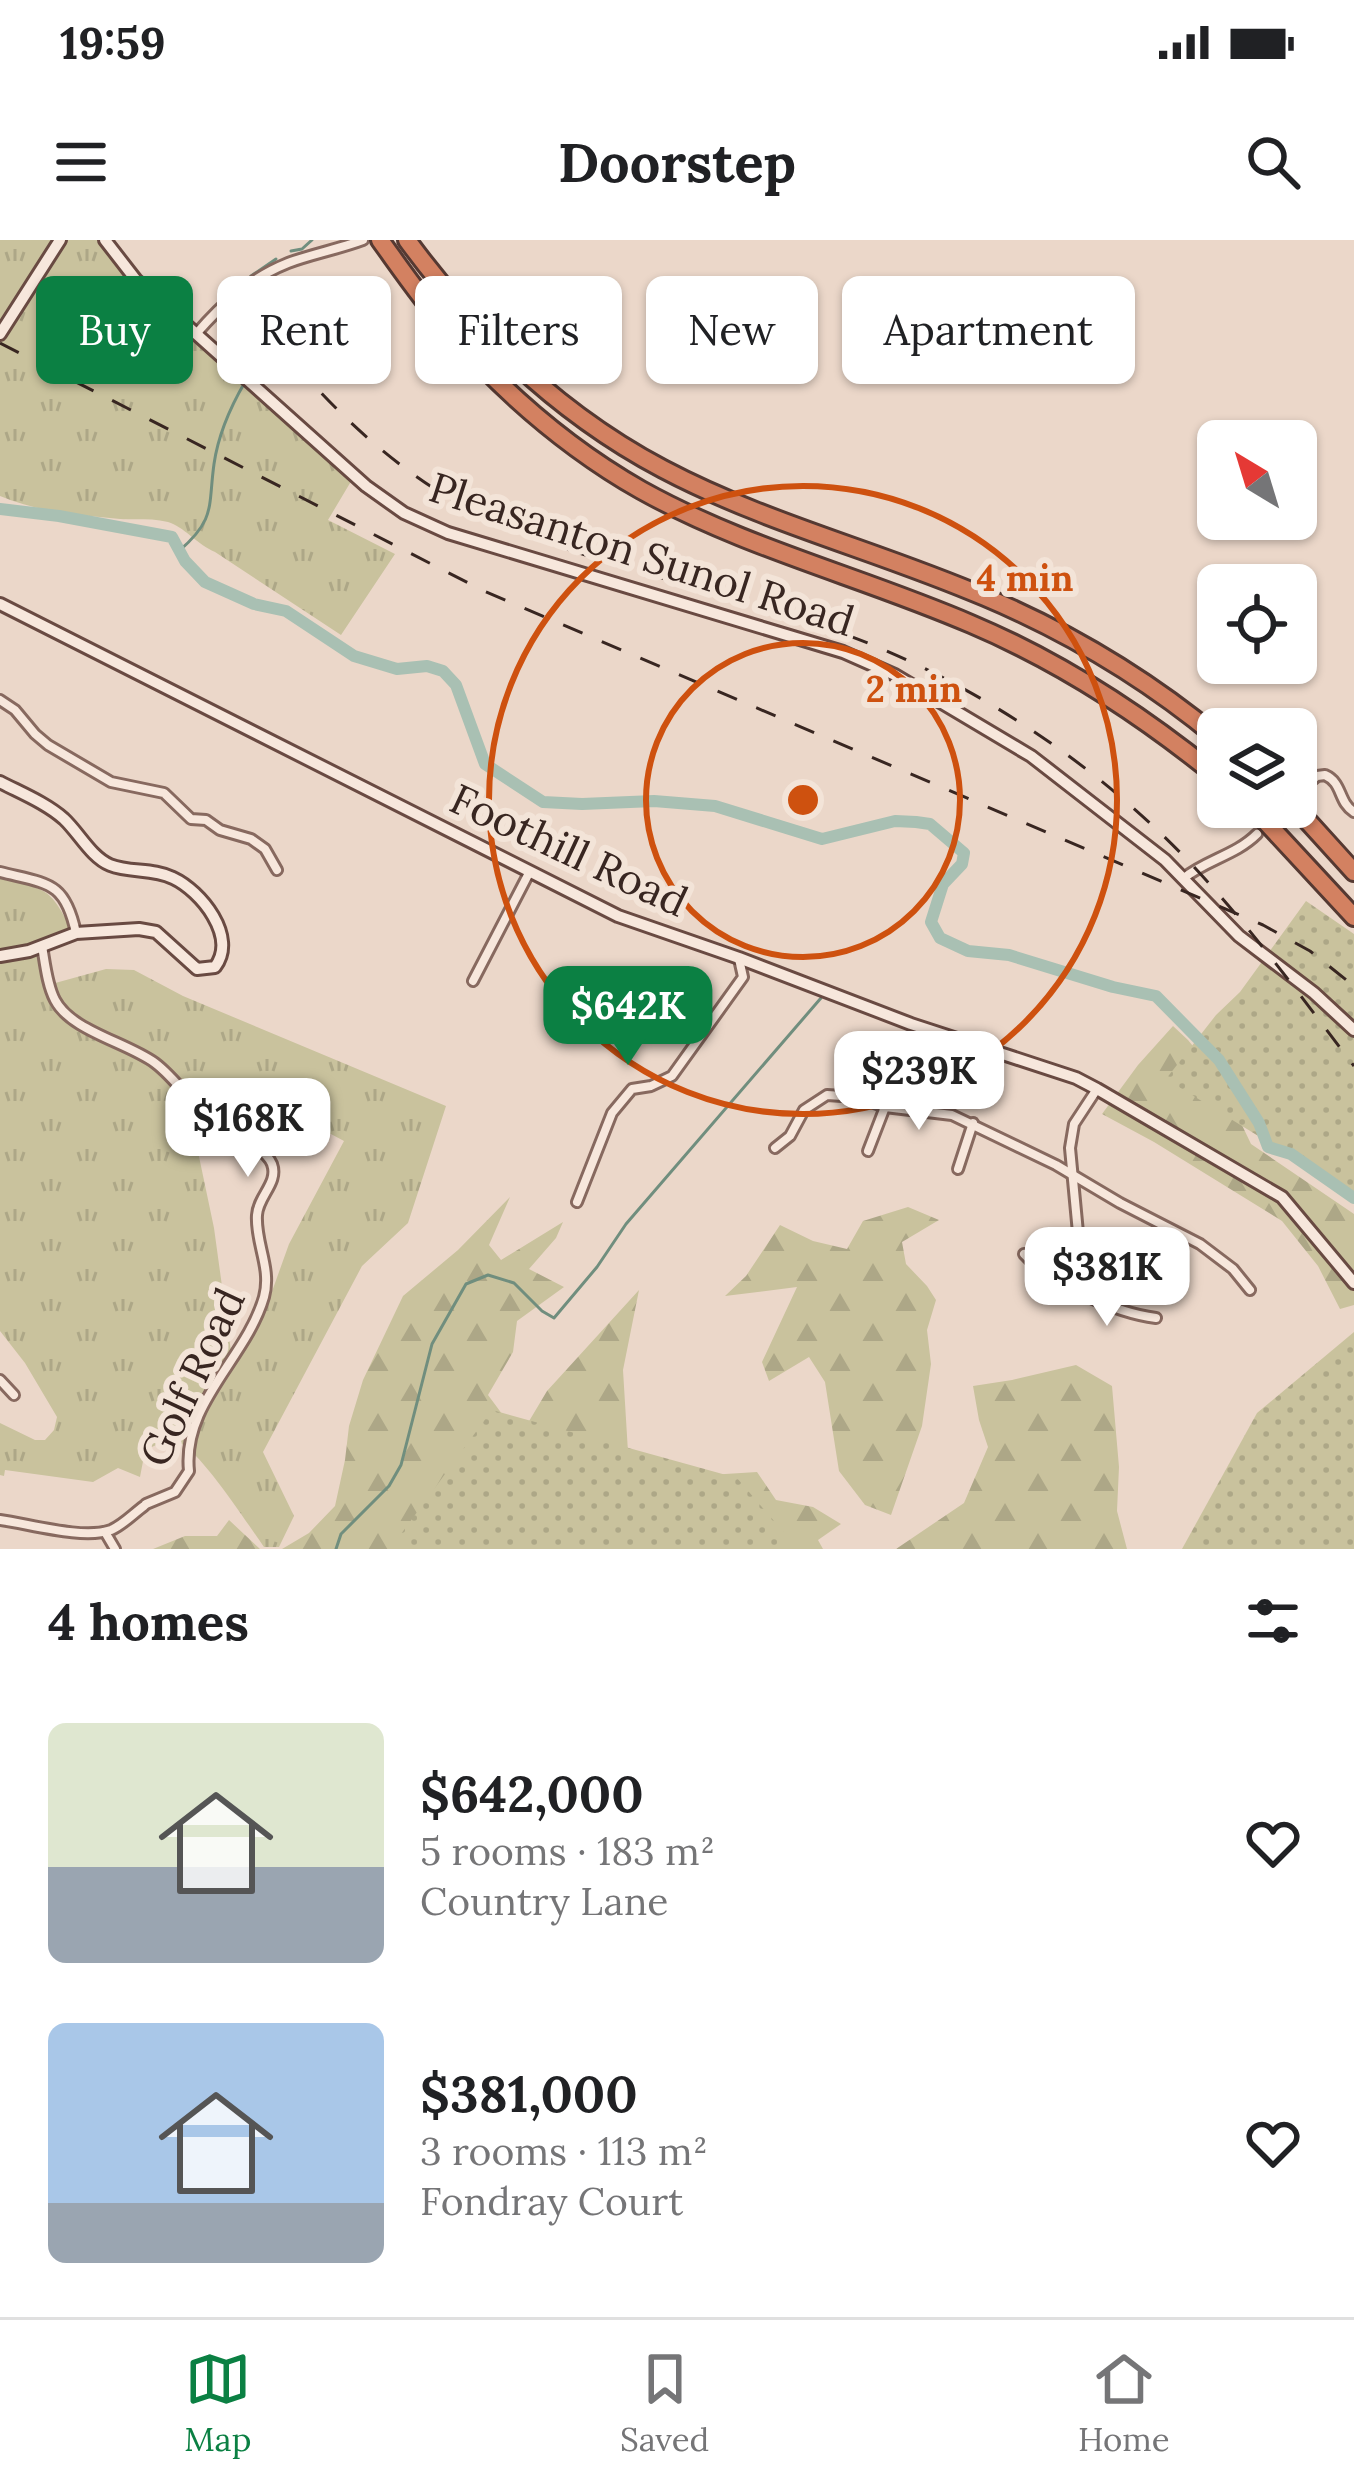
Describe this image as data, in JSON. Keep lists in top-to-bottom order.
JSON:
{
  "streets": {
    "street": ["Pleasanton Sunol Road", "Foothill Road", "Golf Road"]
  },
  "north": "top left",
  "page": {
    "status": "19:59",
    "header": "Doorstep",
    "chip": [
      "Buy",
      "Rent",
      "Filters",
      "New",
      "Apartment"
    ],
    "price": [
      "$642K",
      "$239K",
      "$168K",
      "$381K"
    ],
    "heading": "4 homes",
    "list": [
      {
        "name": "$642,000",
        "note": "5 rooms · 183 m² · Country Lane"
      },
      {
        "name": "$381,000",
        "note": "3 rooms · 113 m² · Fondray Court"
      }
    ],
    "tabs": ["Map", "Saved", "Home"]
  },
  "rings": ["4 min", "2 min"]
}
